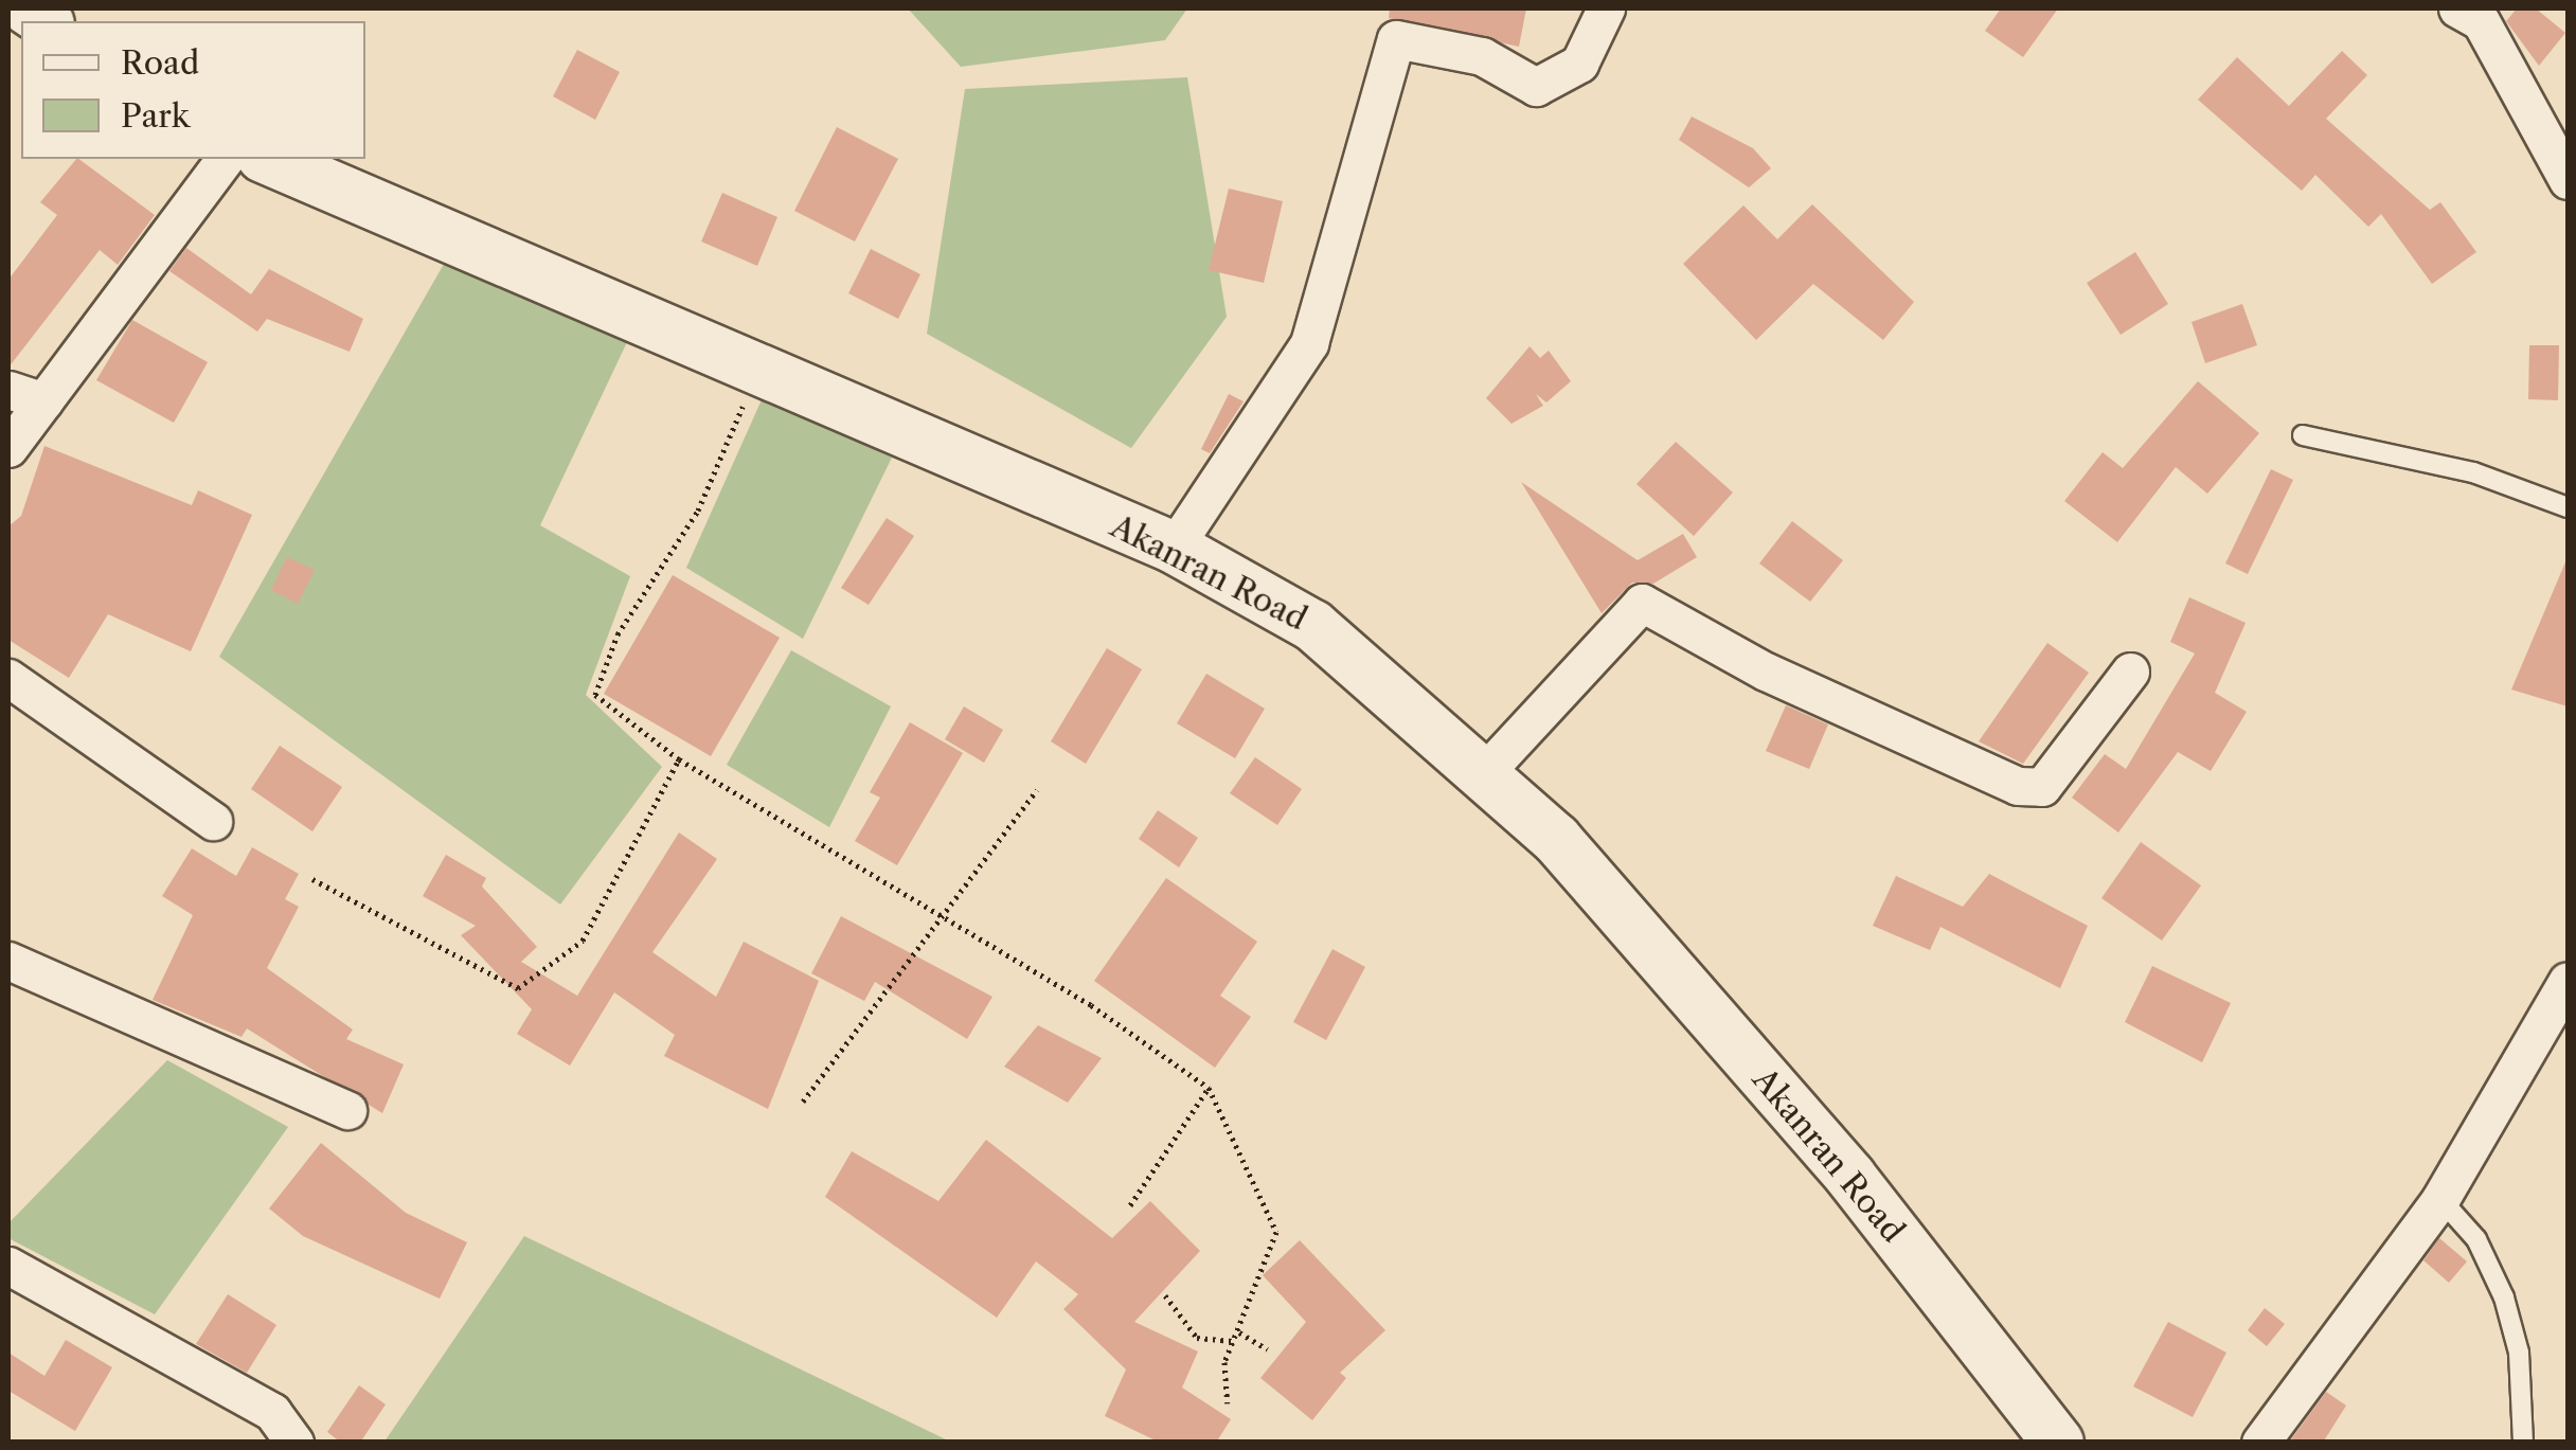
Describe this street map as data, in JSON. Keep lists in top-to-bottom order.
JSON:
{
  "streets": {
    "main road": ["Akanran Road"]
  },
  "legend": ["Road", "Park"]
}
